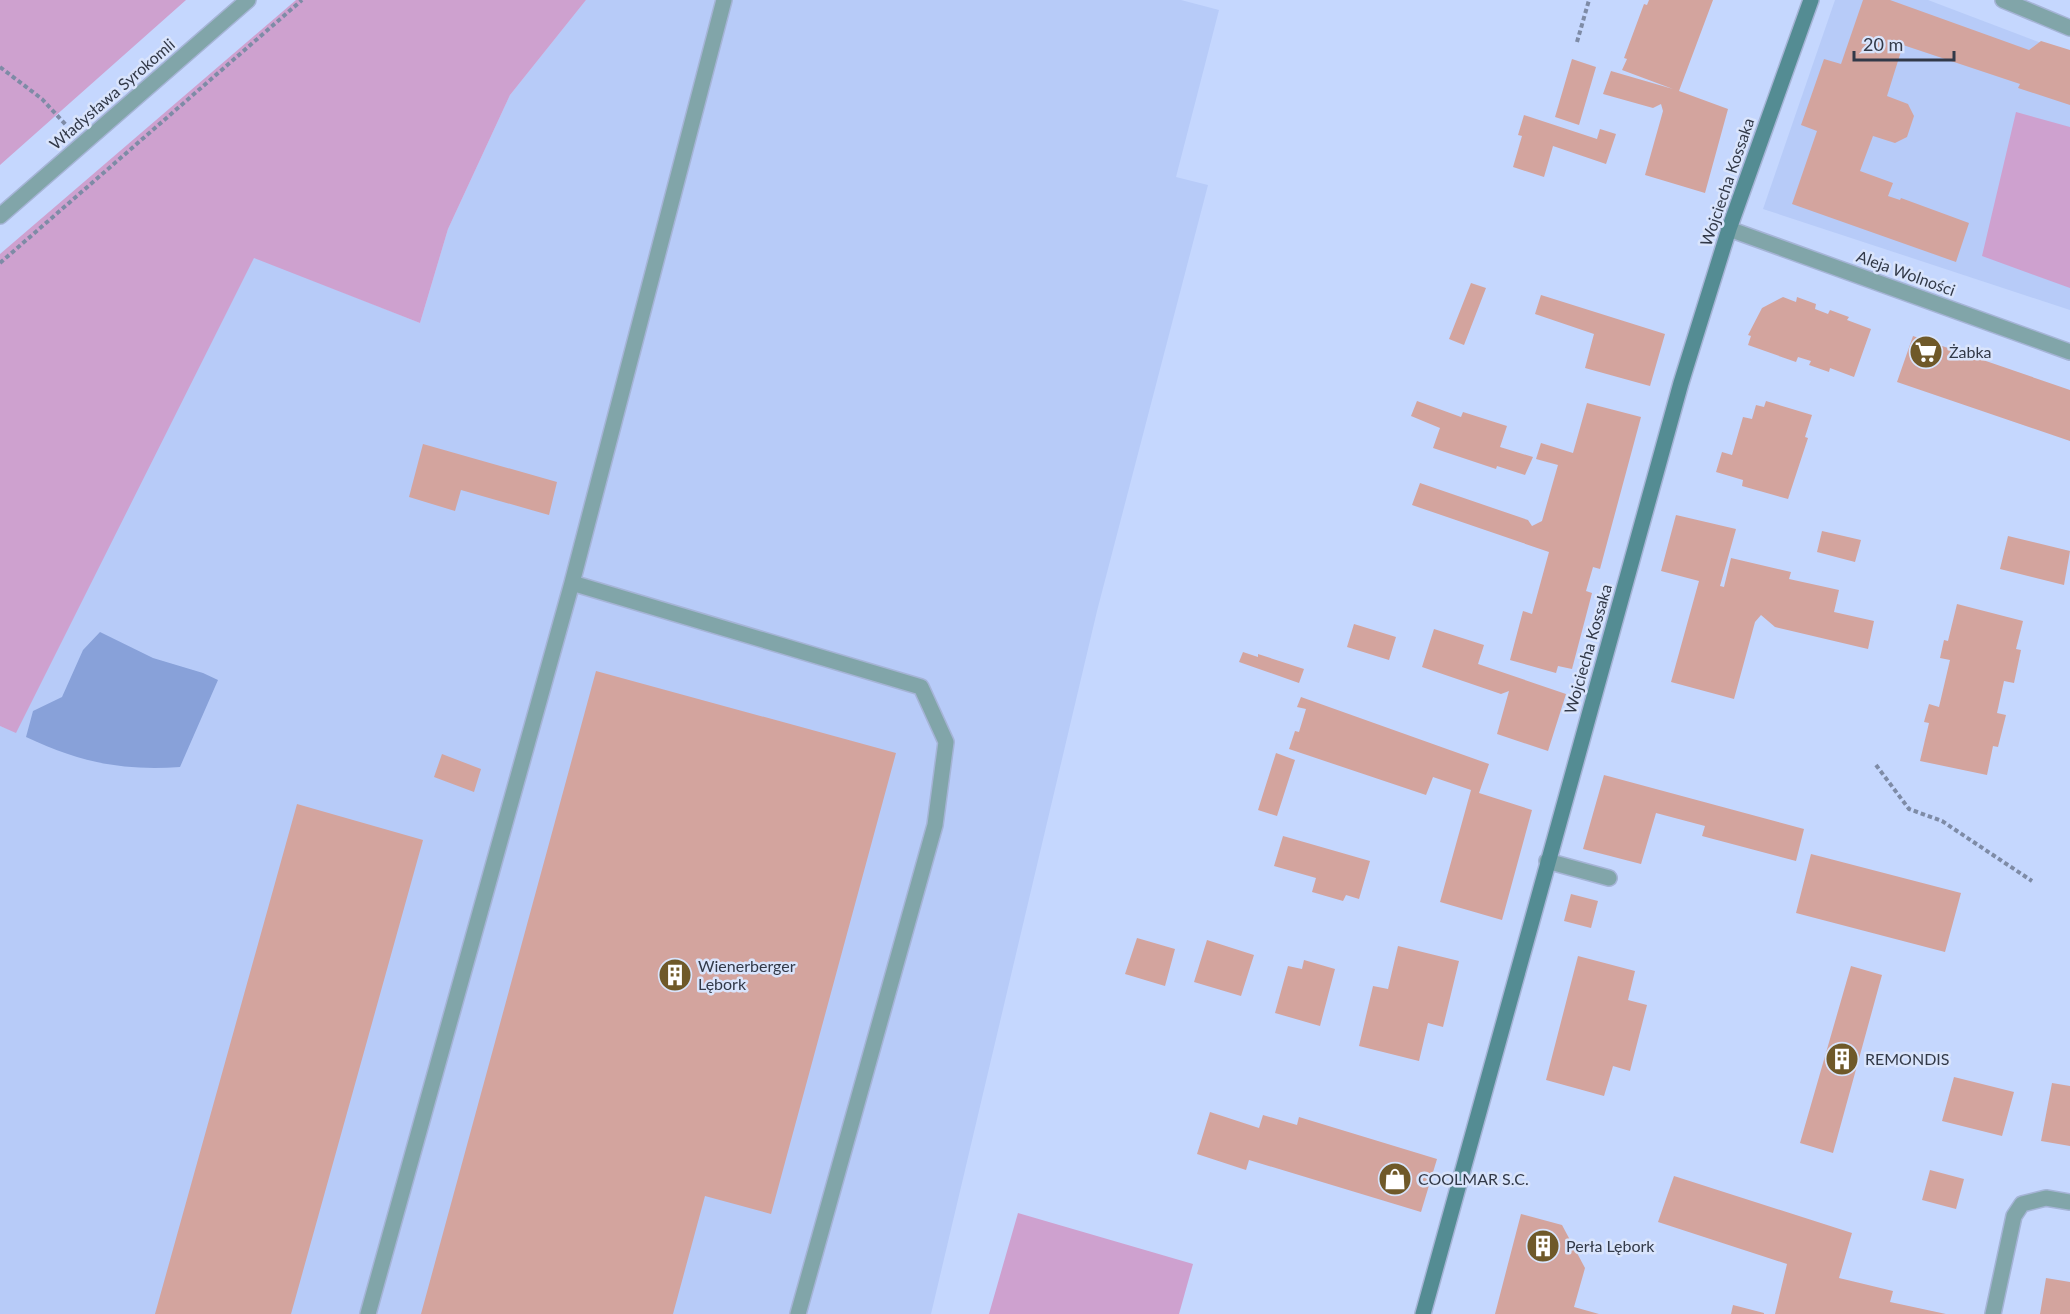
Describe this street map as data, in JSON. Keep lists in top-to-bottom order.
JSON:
{
  "streets": {
    "main road": ["Wojciecha Kossaka"],
    "street": ["Władysława Syrokomli", "Aleja Wolności"]
  },
  "crossings": [
    ["Wojciecha Kossaka", "Aleja Wolności"]
  ],
  "places": {
    "supermarket": ["Żabka"],
    "building": ["Wienerberger Lębork", "REMONDIS", "Perła Lębork"],
    "shop": ["COOLMAR S.C."]
  },
  "scale_bar": "20 m"
}
